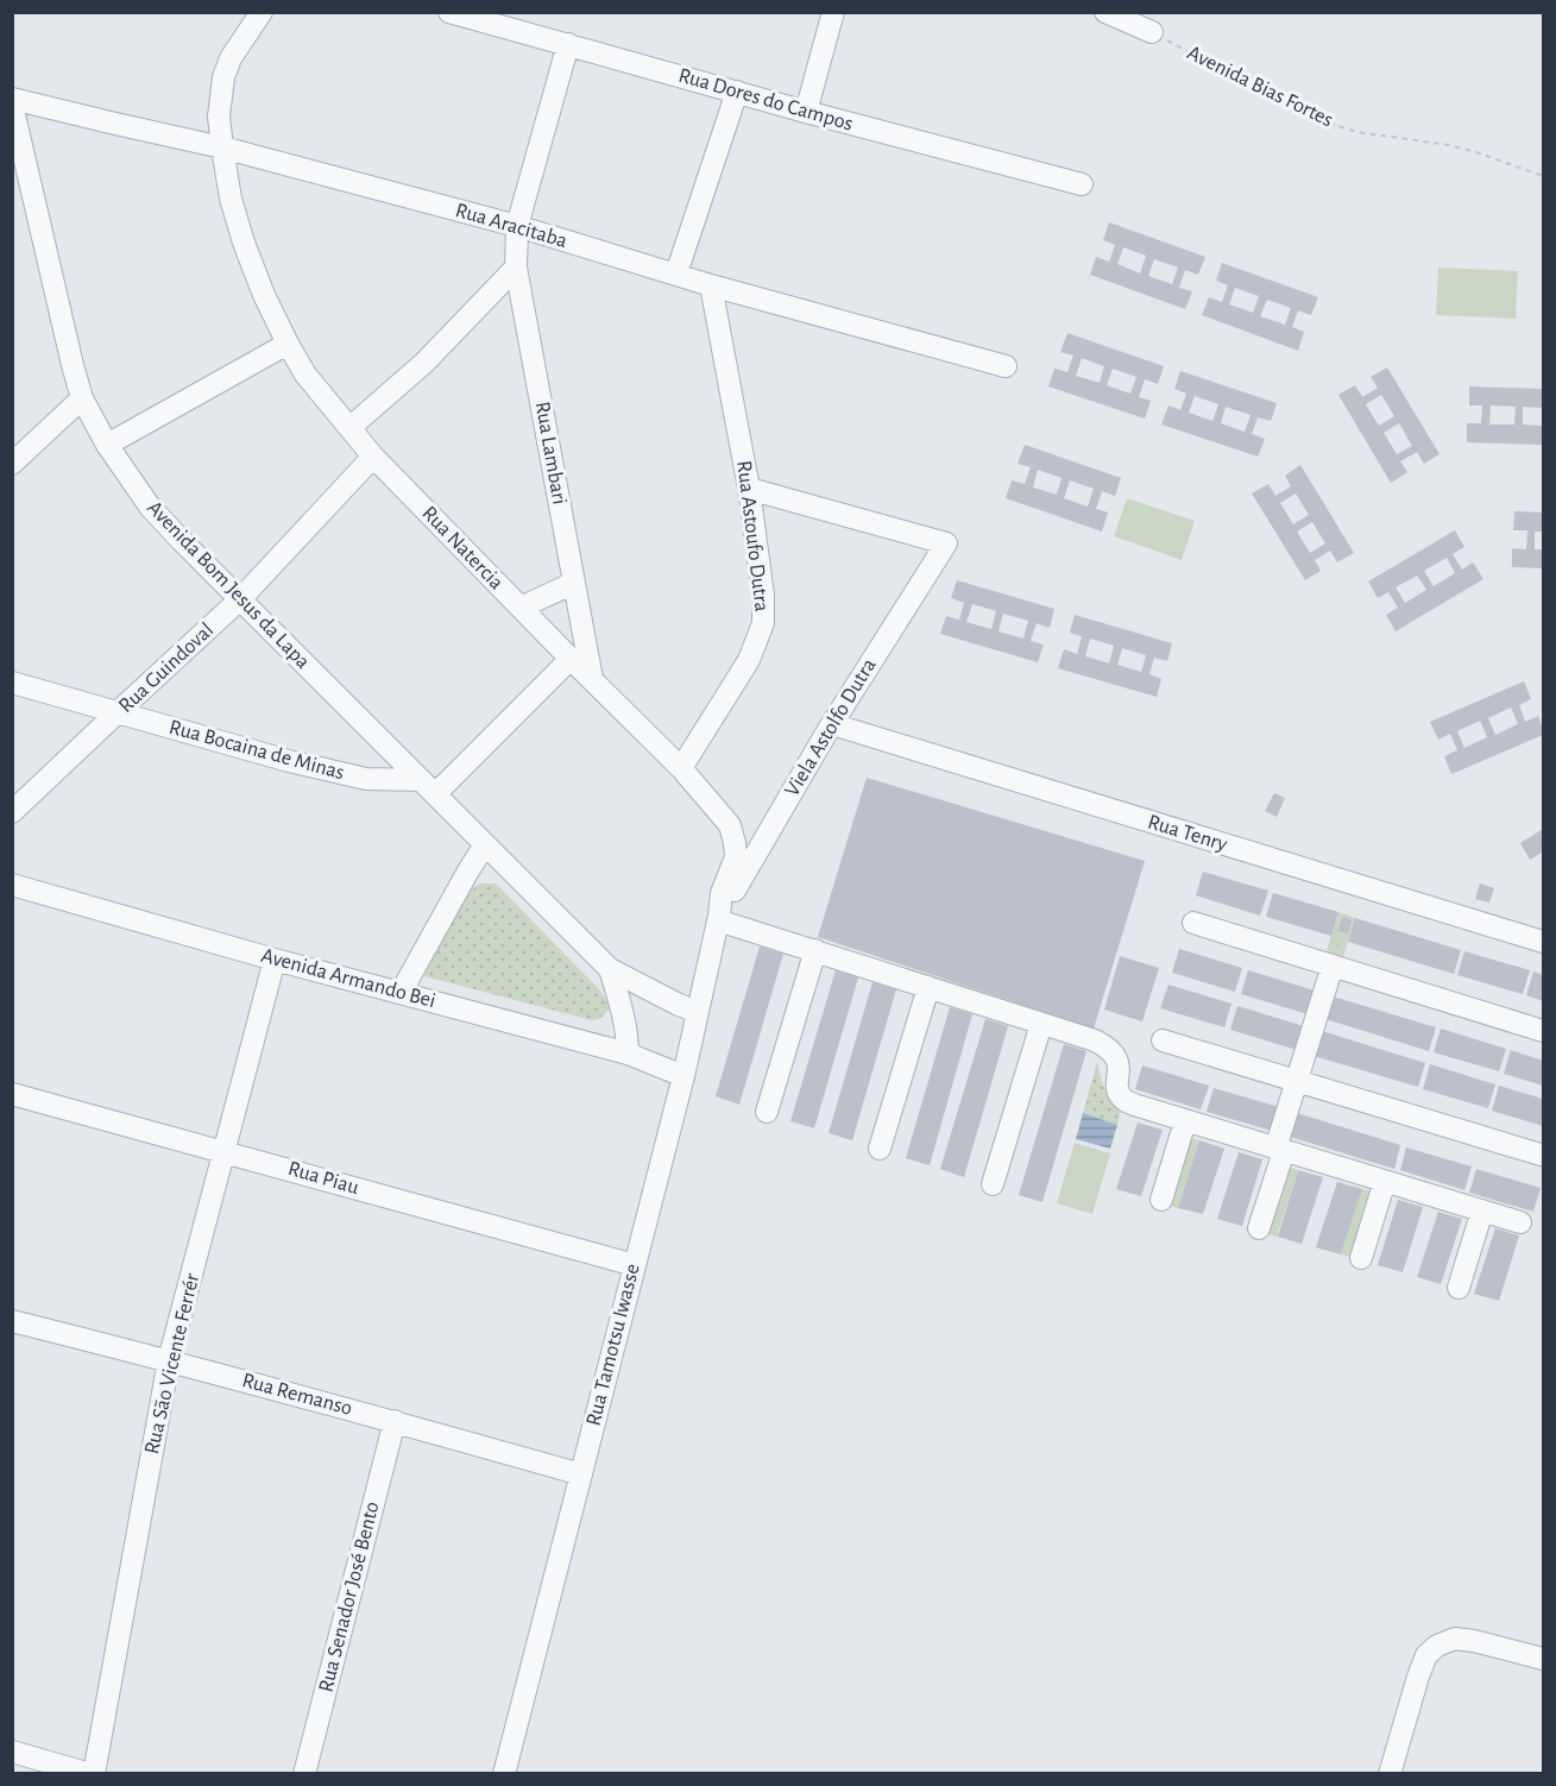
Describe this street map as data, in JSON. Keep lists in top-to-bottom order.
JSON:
{
  "streets": {
    "street": [
      "Rua Dores do Campos",
      "Rua Aracitaba",
      "Rua Lambari",
      "Rua Astoufo Dutra",
      "Rua Natercia",
      "Avenida Bom Jesus da Lapa",
      "Rua Guindoval",
      "Viela Astolfo Dutra",
      "Rua Bocaina de Minas",
      "Rua Tenry",
      "Avenida Armando Bei",
      "Rua Piau",
      "Rua Tamotsu Iwasse",
      "Rua São Vicente Ferrér",
      "Rua Remanso",
      "Rua Senador José Bento"
    ],
    "path": ["Avenida Bias Fortes"]
  },
  "crossings": [
    ["Rua Dores do Campos", "Rua Lambari"],
    ["Rua Aracitaba", "Rua Lambari"],
    ["Rua Aracitaba", "Rua Astoufo Dutra"],
    ["Rua Aracitaba", "Rua Natercia"],
    ["Rua Lambari", "Rua Natercia"],
    ["Rua Astoufo Dutra", "Rua Natercia"],
    ["Rua Astoufo Dutra", "Viela Astolfo Dutra"],
    ["Rua Natercia", "Rua Guindoval"],
    ["Rua Natercia", "Viela Astolfo Dutra"],
    ["Rua Natercia", "Rua Tamotsu Iwasse"],
    ["Avenida Bom Jesus da Lapa", "Rua Guindoval"],
    ["Avenida Bom Jesus da Lapa", "Rua Bocaina de Minas"],
    ["Avenida Bom Jesus da Lapa", "Avenida Armando Bei"],
    ["Avenida Bom Jesus da Lapa", "Rua Tamotsu Iwasse"],
    ["Rua Guindoval", "Rua Bocaina de Minas"],
    ["Viela Astolfo Dutra", "Rua Tenry"],
    ["Viela Astolfo Dutra", "Rua Tamotsu Iwasse"],
    ["Avenida Armando Bei", "Rua Tamotsu Iwasse"],
    ["Avenida Armando Bei", "Rua São Vicente Ferrér"],
    ["Rua Piau", "Rua Tamotsu Iwasse"],
    ["Rua Piau", "Rua São Vicente Ferrér"],
    ["Rua Tamotsu Iwasse", "Rua Remanso"],
    ["Rua São Vicente Ferrér", "Rua Remanso"],
    ["Rua Remanso", "Rua Senador José Bento"]
  ]
}
